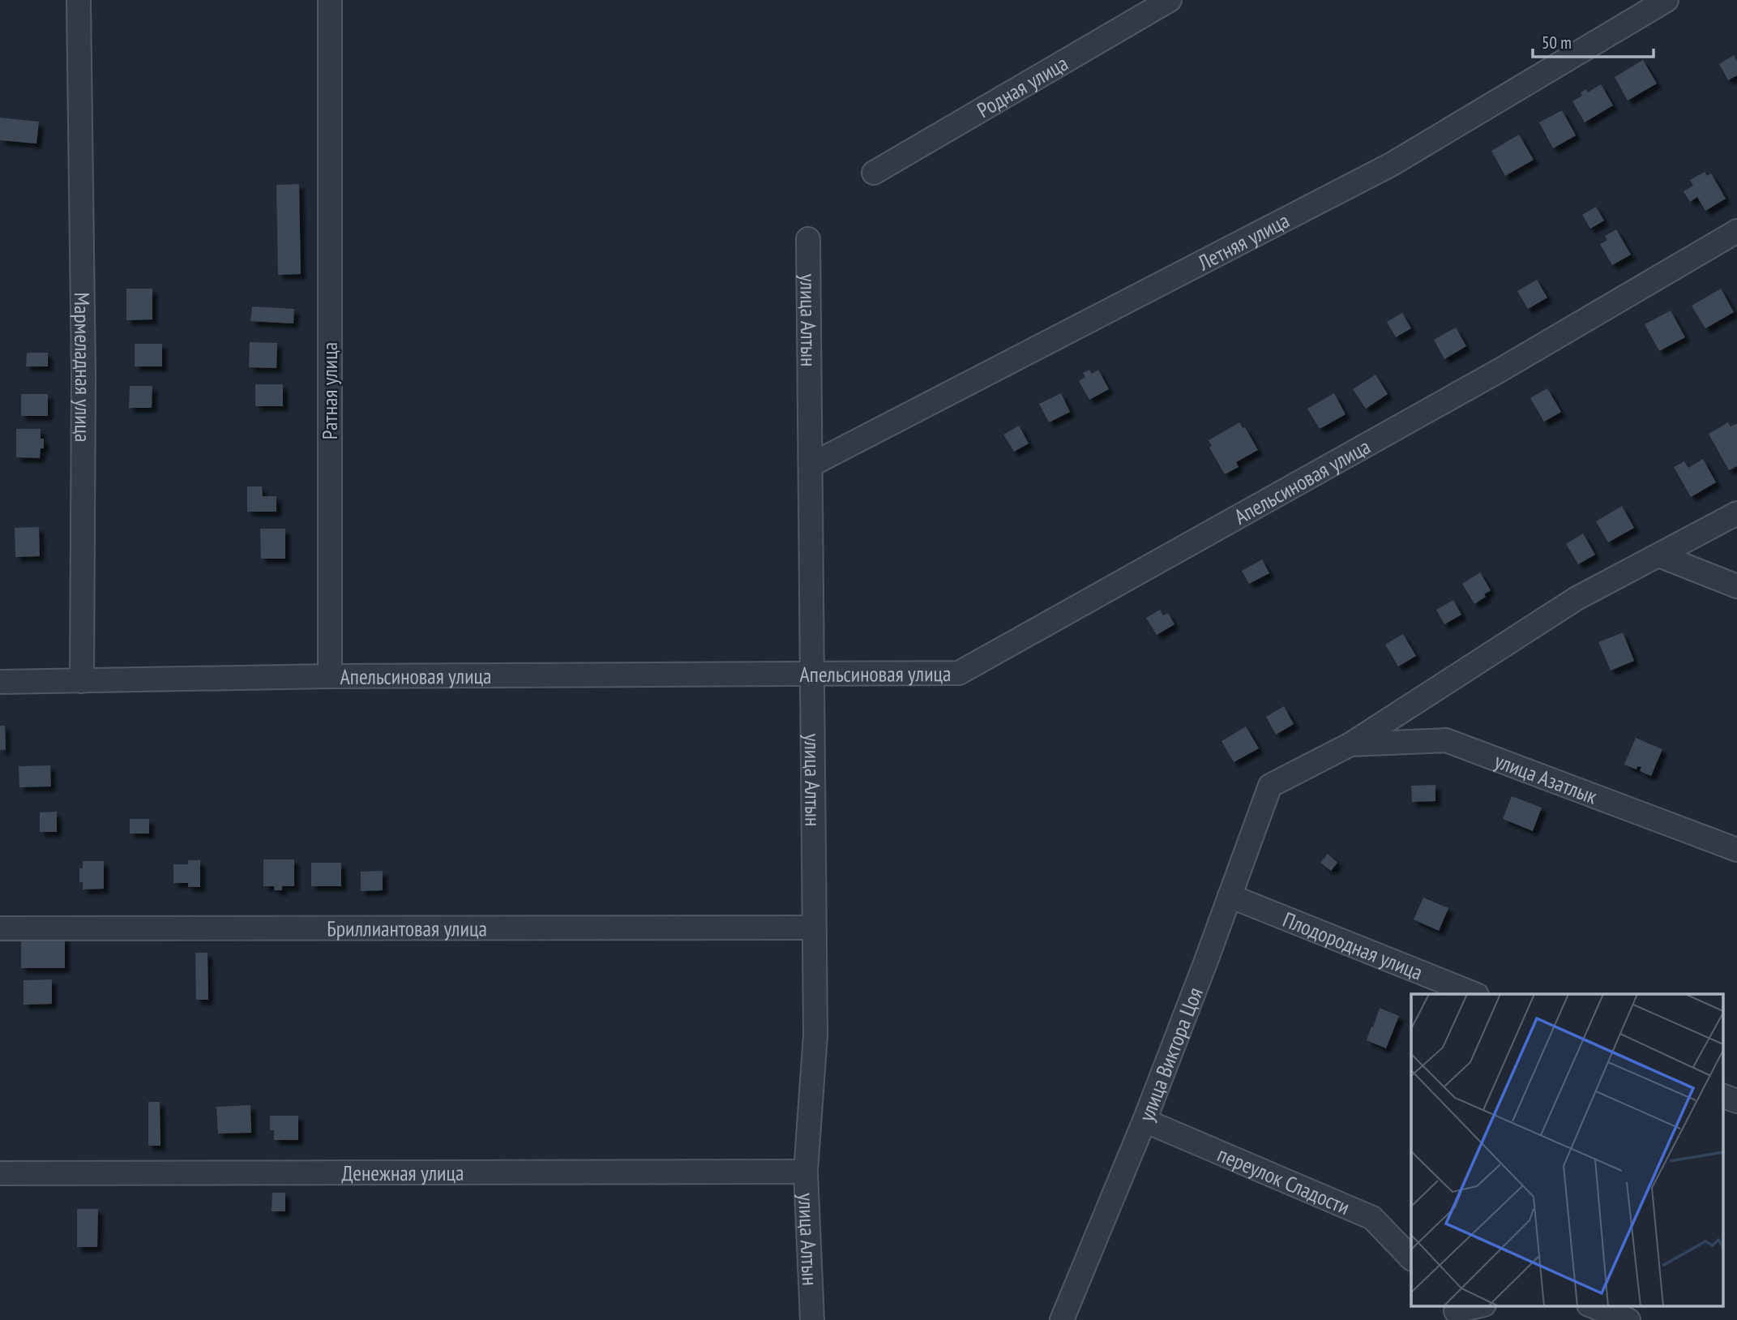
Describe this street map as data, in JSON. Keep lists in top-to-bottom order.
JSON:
{
  "streets": {
    "street": [
      "Родная улица",
      "Летняя улица",
      "улица Алтын",
      "Мармеладная улица",
      "Ратная улица",
      "Апельсиновая улица",
      "улица Азатлык",
      "Бриллиантовая улица",
      "Плодородная улица",
      "улица Виктора Цоя",
      "Денежная улица",
      "переулок Сладости"
    ]
  },
  "crossings": [
    ["Летняя улица", "улица Алтын"],
    ["улица Алтын", "Апельсиновая улица"],
    ["улица Алтын", "Бриллиантовая улица"],
    ["улица Алтын", "Денежная улица"],
    ["Мармеладная улица", "Апельсиновая улица"],
    ["Ратная улица", "Апельсиновая улица"],
    ["улица Азатлык", "улица Виктора Цоя"],
    ["Плодородная улица", "улица Виктора Цоя"],
    ["улица Виктора Цоя", "переулок Сладости"]
  ],
  "scale_bar": "50 m"
}
